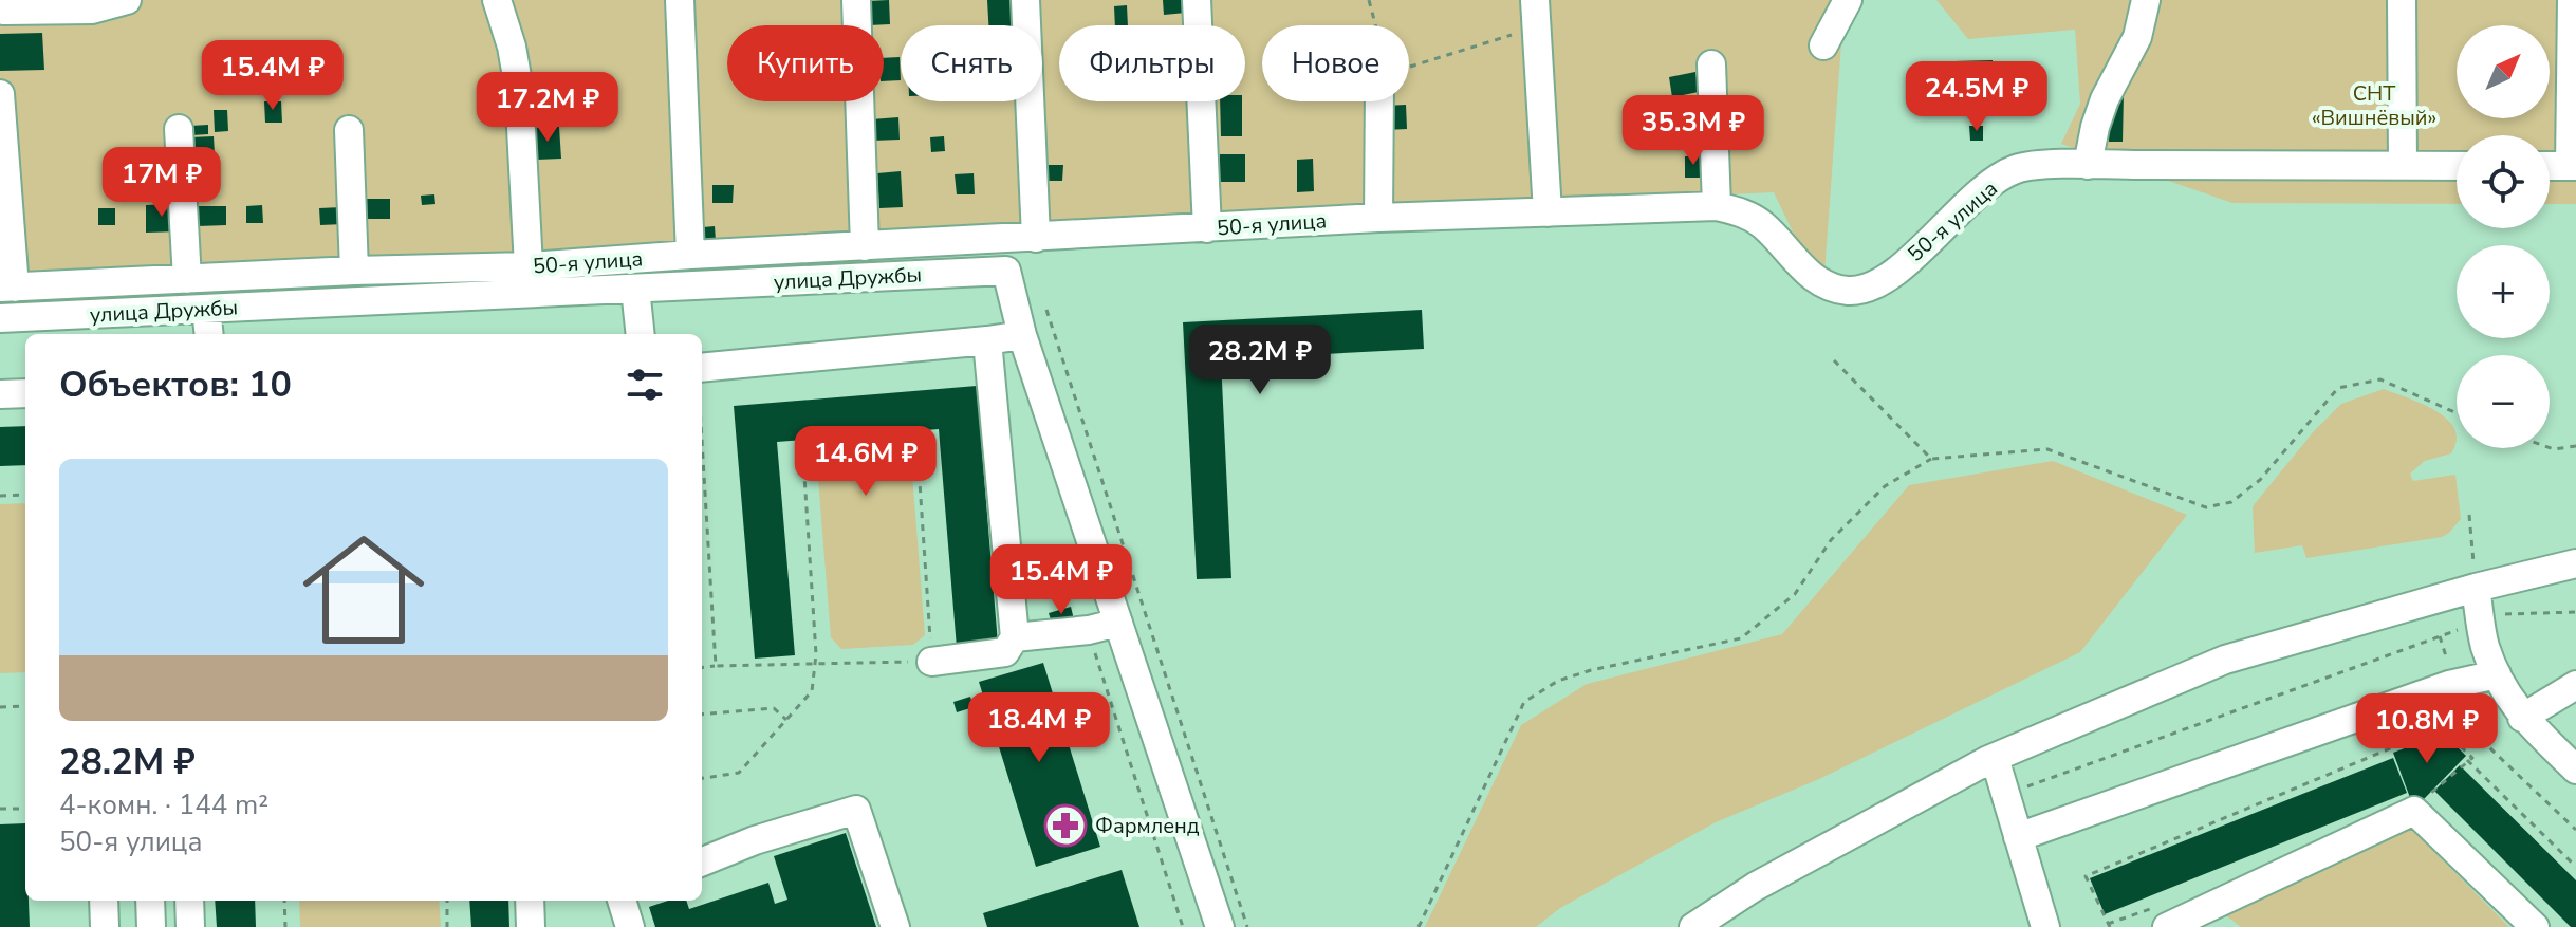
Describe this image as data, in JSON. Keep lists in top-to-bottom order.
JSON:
{
  "streets": {
    "street": ["50-я улица", "улица Дружбы"]
  },
  "parks": ["СНТ «Вишнёвый»"],
  "places": {
    "pharmacy": ["Фармленд"]
  },
  "north": "top right",
  "page": {
    "map_buttons": ["+", "−"],
    "chip": [
      "Купить",
      "Снять",
      "Фильтры",
      "Новое"
    ],
    "price": [
      "15.4M ₽",
      "24.5M ₽",
      "17.2M ₽",
      "35.3M ₽",
      "17M ₽",
      "28.2M ₽",
      "14.6M ₽",
      "15.4M ₽",
      "18.4M ₽",
      "10.8M ₽"
    ],
    "heading": "Объектов: 10",
    "list": [
      {
        "name": "28.2M ₽",
        "note": "4-комн. · 144 m² · 50-я улица"
      }
    ]
  }
}
